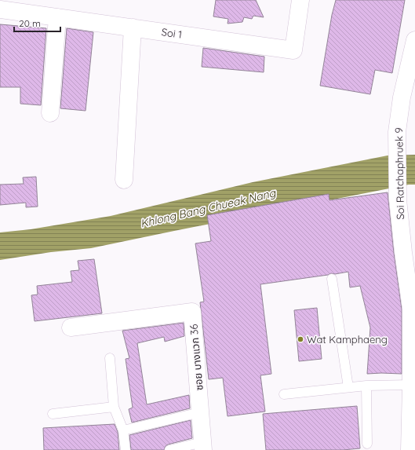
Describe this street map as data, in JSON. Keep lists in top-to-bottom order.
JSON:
{
  "streets": {
    "street": ["Soi 1", "Soi Ratchaphruek 9", "ซอย บางแวก 36"]
  },
  "water": ["Khlong Bang Chueak Nang"],
  "places": ["Wat Kamphaeng"],
  "scale_bar": "20 m"
}
